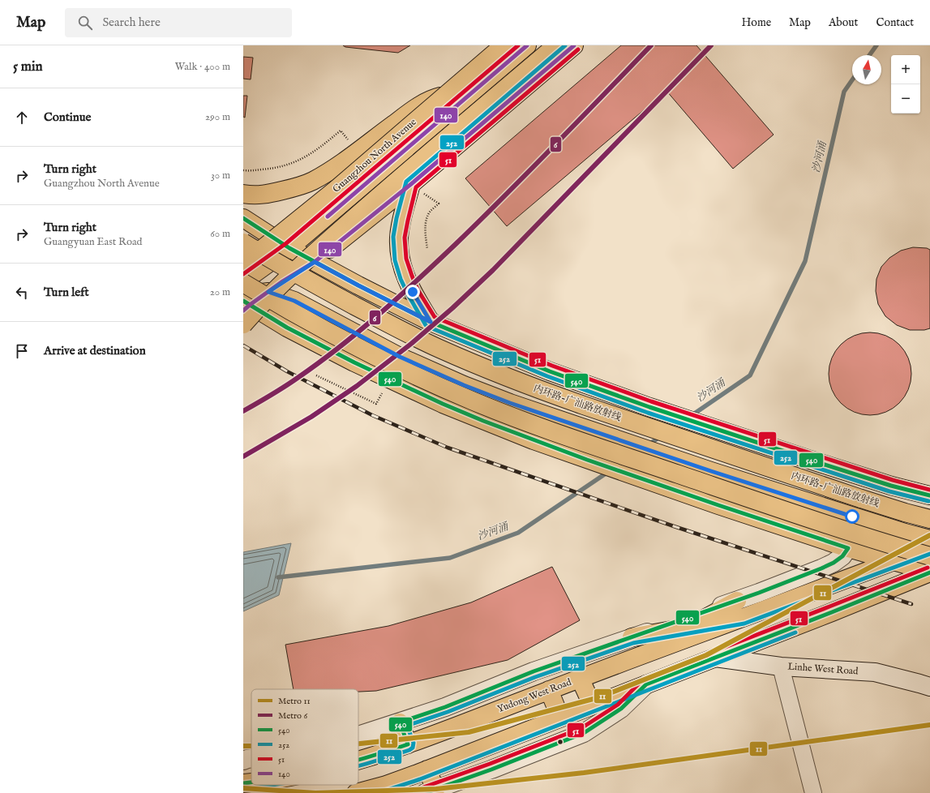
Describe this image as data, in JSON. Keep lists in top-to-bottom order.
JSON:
{
  "streets": {
    "main road": ["Guangzhou North Avenue", "内环路-广汕路放射线", "Yudong West Road"],
    "street": ["Linhe West Road"]
  },
  "water": ["沙河涌"],
  "lines": [
    "metro line 6",
    "transit line 252",
    "transit line 51",
    "transit line 140",
    "transit line 540",
    "metro line 11"
  ],
  "legend": [
    "Metro 11",
    "Metro 6",
    "540",
    "252",
    "51",
    "140"
  ],
  "north": "top",
  "page": {
    "header": "Map",
    "search": "Search here",
    "nav": [
      "Home",
      "Map",
      "About",
      "Contact"
    ],
    "heading": ["5 min", "Walk · 400 m"],
    "map_buttons": ["+", "−"],
    "list": [
      ["Continue", "290 m"],
      ["Turn right", "Guangzhou North Avenue", "30 m"],
      ["Turn right", "Guangyuan East Road", "60 m"],
      ["Turn left", "20 m"],
      "Arrive at destination"
    ]
  }
}
